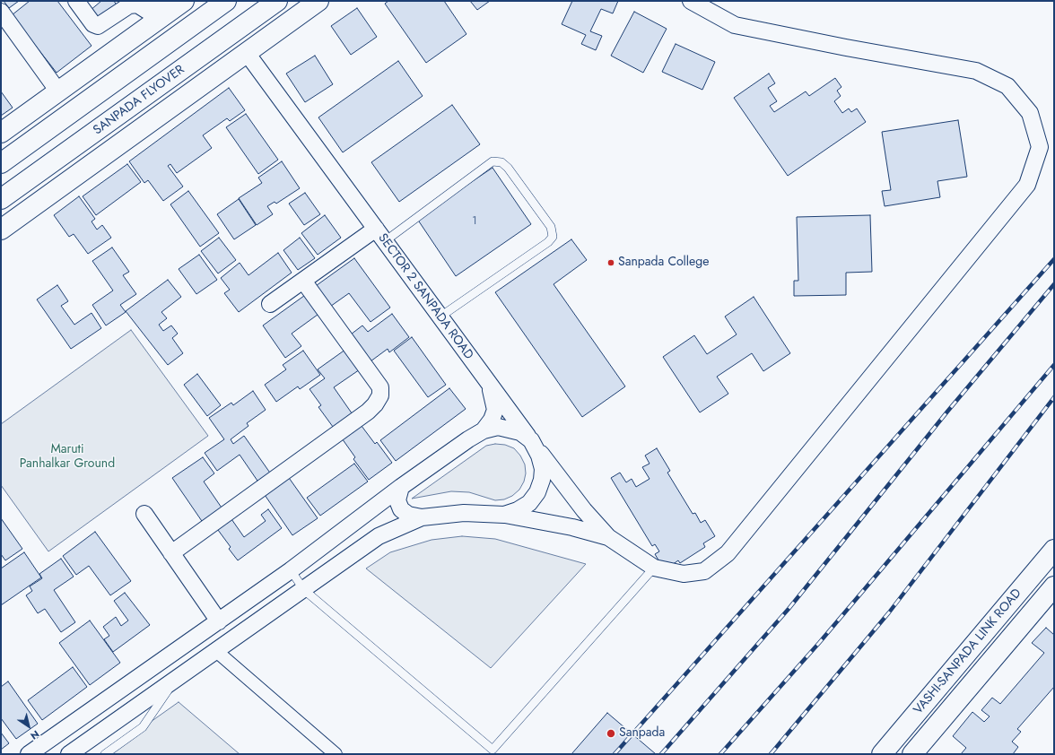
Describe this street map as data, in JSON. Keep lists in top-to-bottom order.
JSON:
{
  "streets": {
    "main road": ["SANPADA FLYOVER", "VASHI-SANPADA LINK ROAD"],
    "street": ["SECTOR 2 SANPADA ROAD"]
  },
  "parks": ["Maruti Panhalkar Ground"],
  "places": ["Sanpada College", "Sanpada"],
  "house_numbers": ["1"],
  "north": "bottom right"
}
